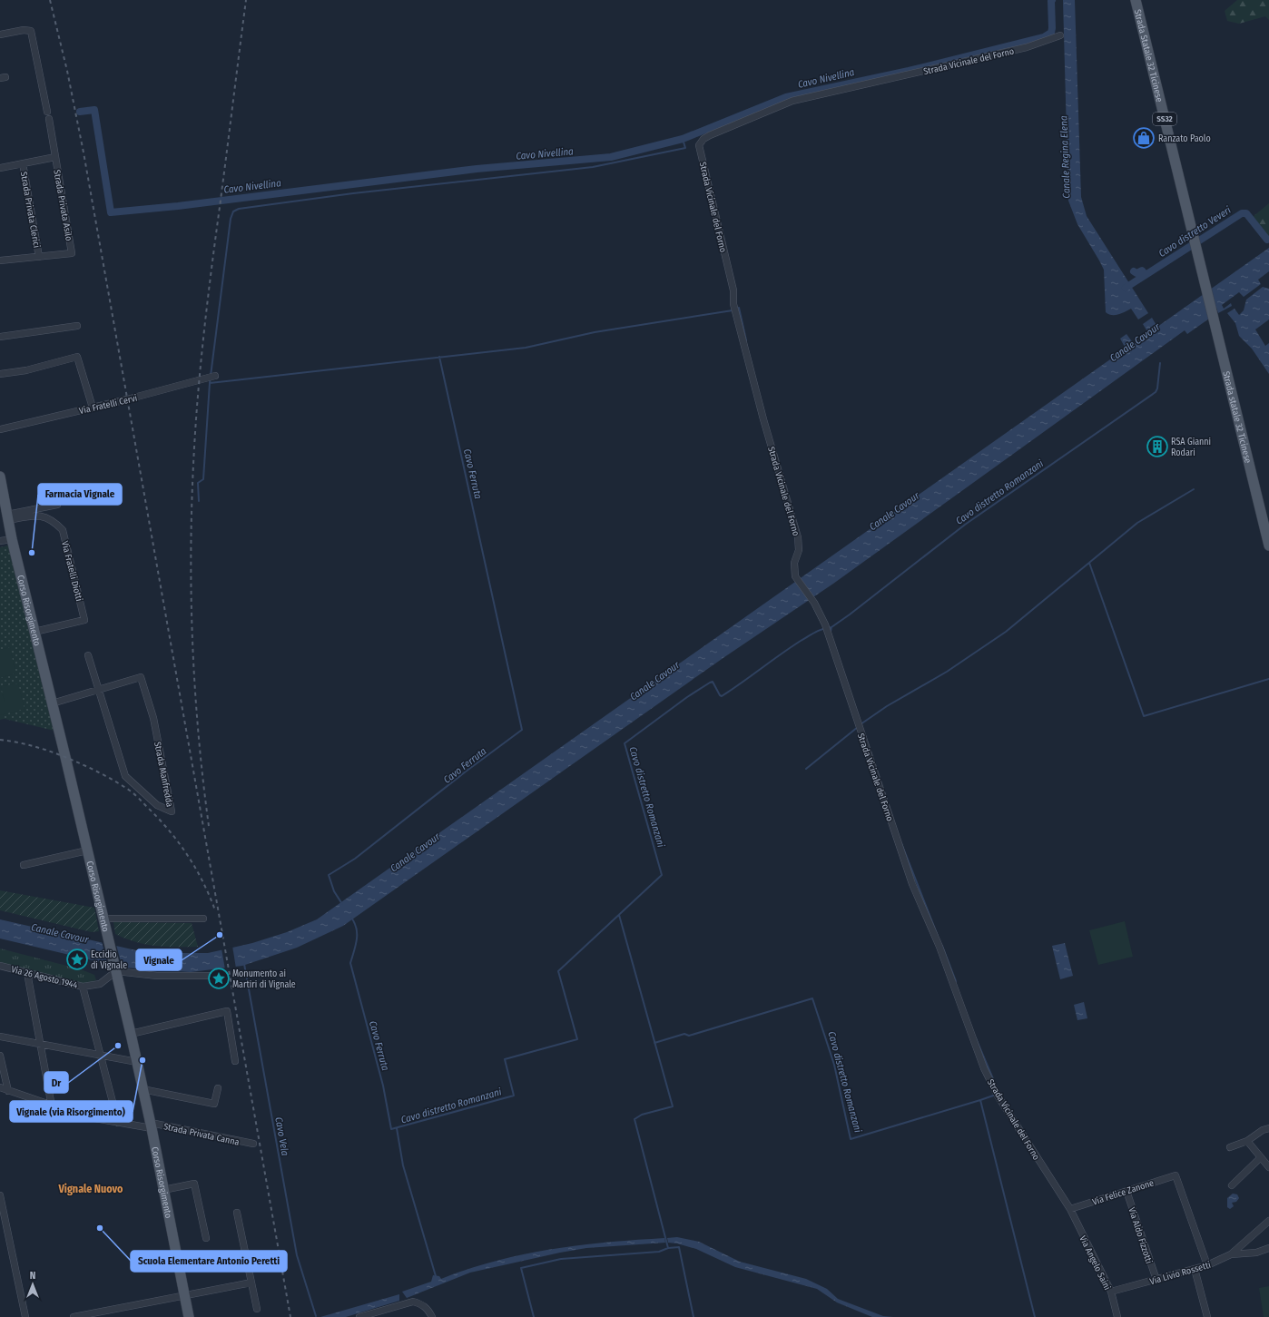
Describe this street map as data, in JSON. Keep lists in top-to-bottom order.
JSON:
{
  "streets": {
    "main road": [
      "Strada Statale 32 Ticinese",
      "SS32",
      "Strada statale 32 Ticinese",
      "Corso Risorgimento"
    ],
    "street": [
      "Strada Vicinale del Forno",
      "Strada Privata Asilo",
      "Strada Privata Clerici",
      "Via Fratelli Cervi",
      "Via Fratelli Diotti",
      "Strada Manfredda",
      "Via 26 Agosto 1944",
      "Strada Privata Canna",
      "Via Felice Zanone",
      "Via Aldo Fizzotti",
      "Via Angelo Saini",
      "Via Livio Rossetti"
    ]
  },
  "crossings": [
    ["Strada Statale 32 Ticinese", "Strada statale 32 Ticinese"],
    ["Strada Vicinale del Forno", "Via Felice Zanone"],
    ["Strada Vicinale del Forno", "Via Angelo Saini"],
    ["Strada Privata Asilo", "Strada Privata Clerici"],
    ["Via Fratelli Diotti", "Corso Risorgimento"],
    ["Corso Risorgimento", "Strada Manfredda"],
    ["Corso Risorgimento", "Via 26 Agosto 1944"],
    ["Corso Risorgimento", "Strada Privata Canna"],
    ["Via Felice Zanone", "Via Aldo Fizzotti"],
    ["Via Felice Zanone", "Via Angelo Saini"],
    ["Via Felice Zanone", "Via Livio Rossetti"],
    ["Via Aldo Fizzotti", "Via Livio Rossetti"],
    ["Via Angelo Saini", "Via Livio Rossetti"]
  ],
  "districts": ["Vignale Nuovo"],
  "water": [
    "Cavo Nivellina",
    "Canale Regina Elena",
    "Cavo distretto Veveri",
    "Canale Cavour",
    "Cavo Ferruta",
    "Cavo distretto Romanzani",
    "Cavo Vela"
  ],
  "places": {
    "shop": ["Ranzato Paolo"],
    "building": ["RSA Gianni Rodari"],
    "other": [
      "Farmacia Vignale",
      "Vignale",
      "Dr",
      "Vignale (via Risorgimento)",
      "Scuola Elementare Antonio Peretti"
    ],
    "place": ["Eccidio di Vignale", "Monumento ai Martiri di Vignale"]
  },
  "north": "top"
}
